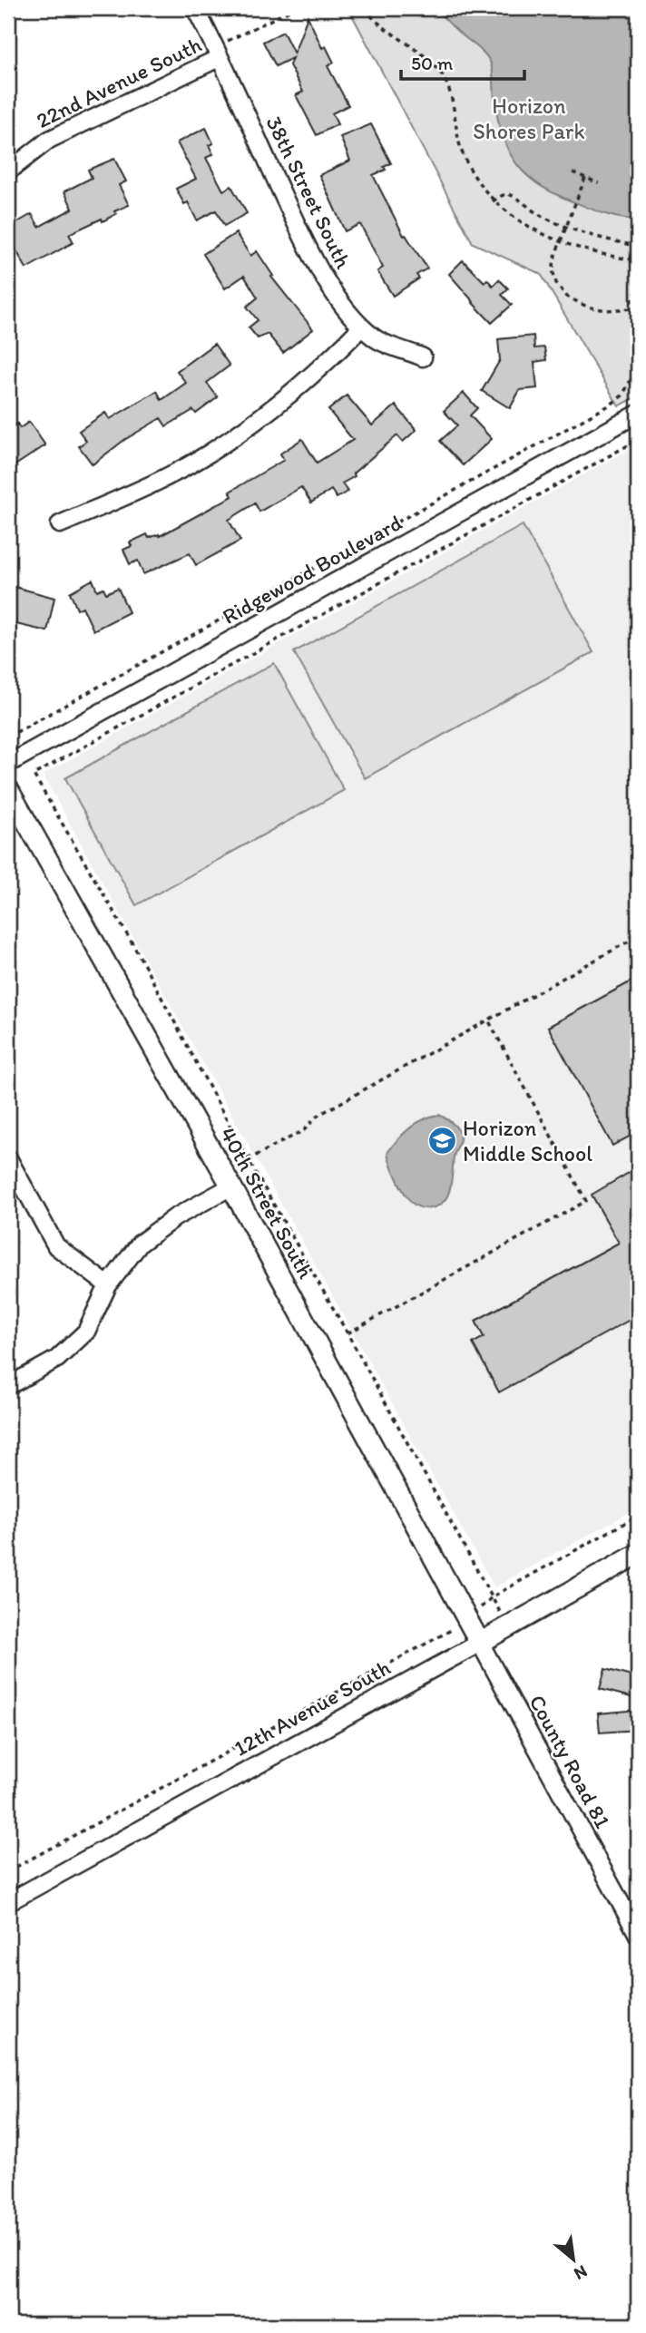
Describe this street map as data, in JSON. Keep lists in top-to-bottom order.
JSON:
{
  "streets": {
    "street": [
      "22nd Avenue South",
      "38th Street South",
      "Ridgewood Boulevard",
      "40th Street South",
      "12th Avenue South",
      "County Road 81"
    ]
  },
  "crossings": [
    ["22nd Avenue South", "38th Street South"],
    ["40th Street South", "12th Avenue South"],
    ["40th Street South", "County Road 81"],
    ["12th Avenue South", "County Road 81"]
  ],
  "parks": ["Horizon Shores Park"],
  "places": {
    "school or university": ["Horizon Middle School"]
  },
  "scale_bar": "50 m",
  "north": "bottom right"
}
